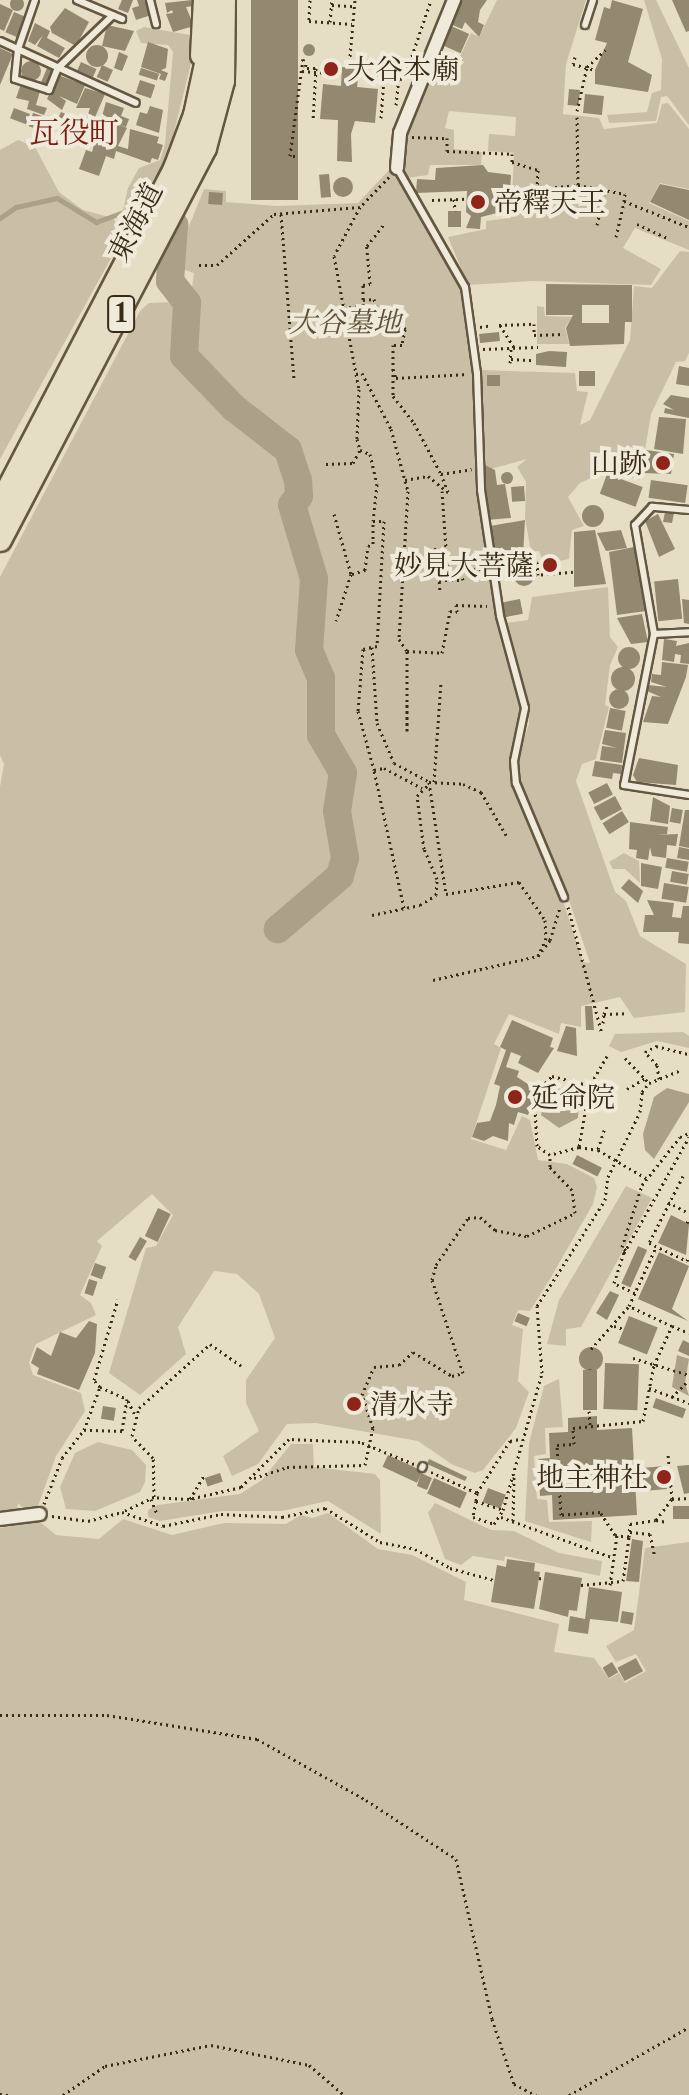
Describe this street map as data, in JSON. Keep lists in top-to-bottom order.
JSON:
{
  "streets": {
    "highway": ["東海道", "1"]
  },
  "crossings": [
    ["東海道", "1"]
  ],
  "districts": ["瓦役町"],
  "parks": ["大谷墓地"],
  "places": [
    "大谷本廟",
    "帝釋天王",
    "山跡",
    "妙見大菩薩",
    "延命院",
    "清水寺",
    "地主神社"
  ]
}
